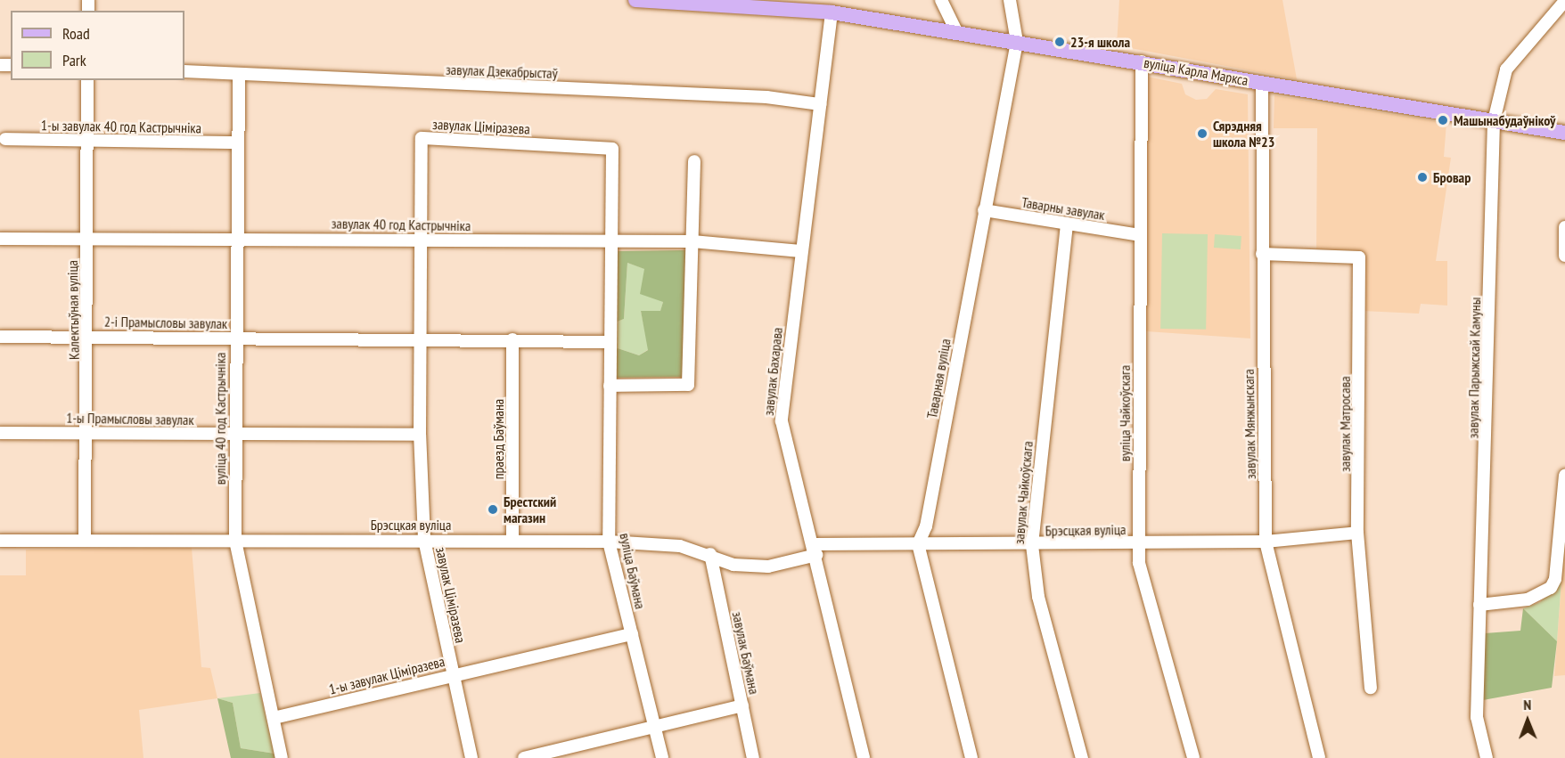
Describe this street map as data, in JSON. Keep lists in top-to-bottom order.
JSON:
{
  "streets": {
    "main road": ["вуліца Карла Маркса"],
    "street": [
      "завулак Дзекабрыстаў",
      "1-ы завулак 40 год Кастрычніка",
      "завулак Ціміразева",
      "Таварны завулак",
      "завулак 40 год Кастрычніка",
      "Калектыўная вуліца",
      "2-і Прамысловы завулак",
      "завулак Парыжскай Камуны",
      "завулак Бахарава",
      "Таварная вуліца",
      "вуліца Чайкоўскага",
      "1-ы Прамысловы завулак",
      "вуліца 40 год Кастрычніка",
      "завулак Мянжынскага",
      "завулак Матросава",
      "праезд Баўмана",
      "завулак Чайкоўскага",
      "Брэсцкая вуліца",
      "вуліца Баўмана",
      "завулак Баўмана",
      "1-ы завулак Ціміразева"
    ]
  },
  "crossings": [
    ["завулак Дзекабрыстаў", "завулак Бахарава"],
    ["завулак Дзекабрыстаў", "вуліца 40 год Кастрычніка"],
    ["вуліца Карла Маркса", "завулак Парыжскай Камуны"],
    ["вуліца Карла Маркса", "завулак Бахарава"],
    ["вуліца Карла Маркса", "Таварная вуліца"],
    ["вуліца Карла Маркса", "вуліца Чайкоўскага"],
    ["вуліца Карла Маркса", "завулак Мянжынскага"],
    ["1-ы завулак 40 год Кастрычніка", "Калектыўная вуліца"],
    ["1-ы завулак 40 год Кастрычніка", "вуліца 40 год Кастрычніка"],
    ["завулак Ціміразева", "завулак 40 год Кастрычніка"],
    ["завулак Ціміразева", "1-ы Прамысловы завулак"],
    ["завулак Ціміразева", "Брэсцкая вуліца"],
    ["завулак Ціміразева", "вуліца Баўмана"],
    ["завулак Ціміразева", "1-ы завулак Ціміразева"],
    ["Таварны завулак", "Таварная вуліца"],
    ["Таварны завулак", "вуліца Чайкоўскага"],
    ["Таварны завулак", "завулак Чайкоўскага"],
    ["завулак 40 год Кастрычніка", "Калектыўная вуліца"],
    ["завулак 40 год Кастрычніка", "завулак Бахарава"],
    ["завулак 40 год Кастрычніка", "вуліца 40 год Кастрычніка"],
    ["завулак 40 год Кастрычніка", "вуліца Баўмана"],
    ["Калектыўная вуліца", "2-і Прамысловы завулак"],
    ["Калектыўная вуліца", "1-ы Прамысловы завулак"],
    ["Калектыўная вуліца", "Брэсцкая вуліца"],
    ["2-і Прамысловы завулак", "вуліца 40 год Кастрычніка"],
    ["завулак Бахарава", "Брэсцкая вуліца"],
    ["Таварная вуліца", "Брэсцкая вуліца"],
    ["вуліца Чайкоўскага", "Брэсцкая вуліца"],
    ["1-ы Прамысловы завулак", "вуліца 40 год Кастрычніка"],
    ["вуліца 40 год Кастрычніка", "Брэсцкая вуліца"],
    ["вуліца 40 год Кастрычніка", "1-ы завулак Ціміразева"],
    ["завулак Мянжынскага", "завулак Матросава"],
    ["завулак Мянжынскага", "Брэсцкая вуліца"],
    ["завулак Матросава", "Брэсцкая вуліца"],
    ["праезд Баўмана", "Брэсцкая вуліца"],
    ["завулак Чайкоўскага", "Брэсцкая вуліца"],
    ["Брэсцкая вуліца", "вуліца Баўмана"],
    ["Брэсцкая вуліца", "завулак Баўмана"],
    ["вуліца Баўмана", "1-ы завулак Ціміразева"]
  ],
  "places": [
    "23-я школа",
    "Машынабудаўнікоў",
    "Сярэдняя школа №23",
    "Бровар",
    "Брестский магазин"
  ],
  "legend": ["Road", "Park"],
  "north": "top"
}
